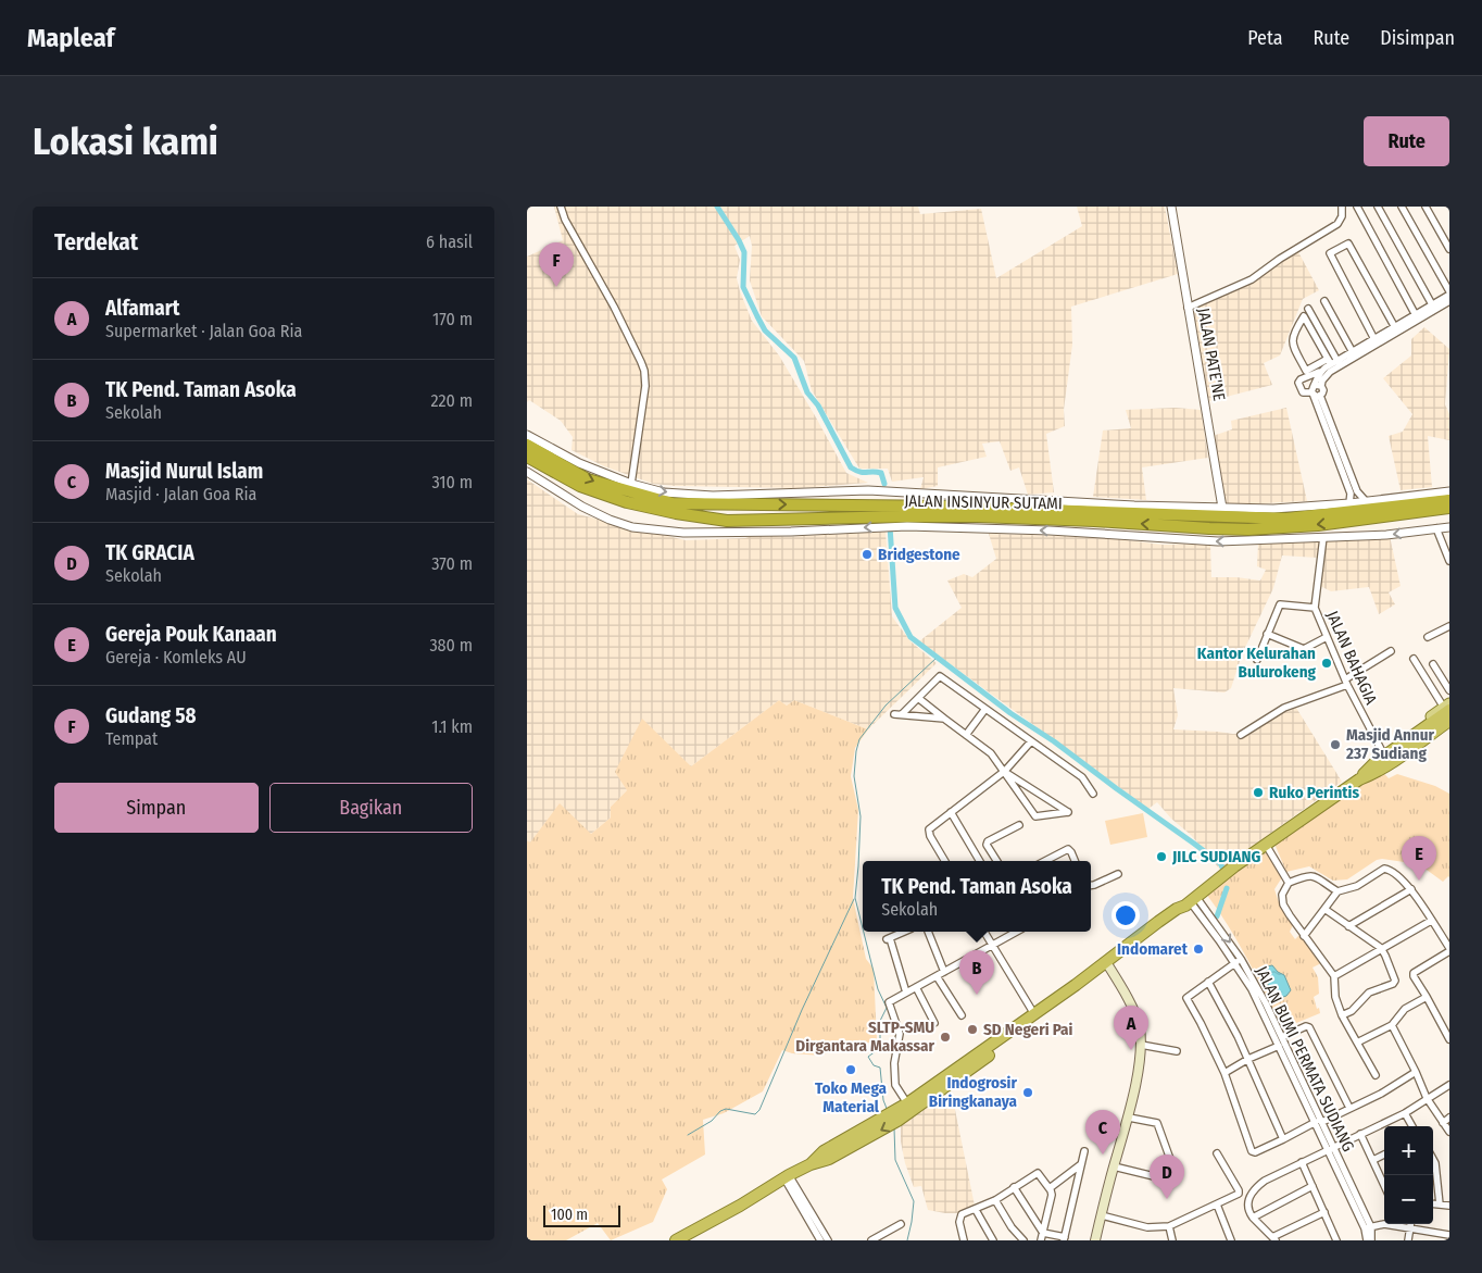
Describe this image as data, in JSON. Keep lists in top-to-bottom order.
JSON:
{
  "streets": {
    "highway": ["JALAN INSINYUR SUTAMI"],
    "street": ["JALAN PATE'NE", "JALAN BAHAGIA", "JALAN BUMI PERMATA SUDIANG"]
  },
  "places": [
    "Bridgestone",
    "Kantor Kelurahan Bulurokeng",
    "Masjid Annur 237 Sudiang",
    "Ruko Perintis",
    "JILC SUDIANG",
    "Indomaret",
    "SD Negeri Pai",
    "SLTP-SMU Dirgantara Makassar",
    "Toko Mega Material",
    "Indogrosir Biringkanaya"
  ],
  "scale_bar": "100 m",
  "page": {
    "header": "Mapleaf",
    "nav": ["Peta", "Rute", "Disimpan"],
    "buttons": [
      "Rute",
      ["Simpan", "Bagikan"]
    ],
    "title": "Lokasi kami",
    "heading": ["Terdekat", "6 hasil"],
    "pins": [
      "F",
      "E",
      "B",
      "A",
      "C",
      "D"
    ],
    "list": [
      {
        "mark": "A",
        "name": "Alfamart",
        "note": "Supermarket · Jalan Goa Ria",
        "value": "170 m"
      },
      {
        "mark": "B",
        "name": "TK Pend. Taman Asoka",
        "note": "Sekolah",
        "value": "220 m"
      },
      {
        "mark": "C",
        "name": "Masjid Nurul Islam",
        "note": "Masjid · Jalan Goa Ria",
        "value": "310 m"
      },
      {
        "mark": "D",
        "name": "TK GRACIA",
        "note": "Sekolah",
        "value": "370 m"
      },
      {
        "mark": "E",
        "name": "Gereja Pouk Kanaan",
        "note": "Gereja · Komleks AU",
        "value": "380 m"
      },
      {
        "mark": "F",
        "name": "Gudang 58",
        "note": "Tempat",
        "value": "1.1 km"
      }
    ],
    "popup": ["TK Pend. Taman Asoka", "Sekolah"],
    "map_buttons": ["+", "−"],
    "scale": "100 m"
  }
}
